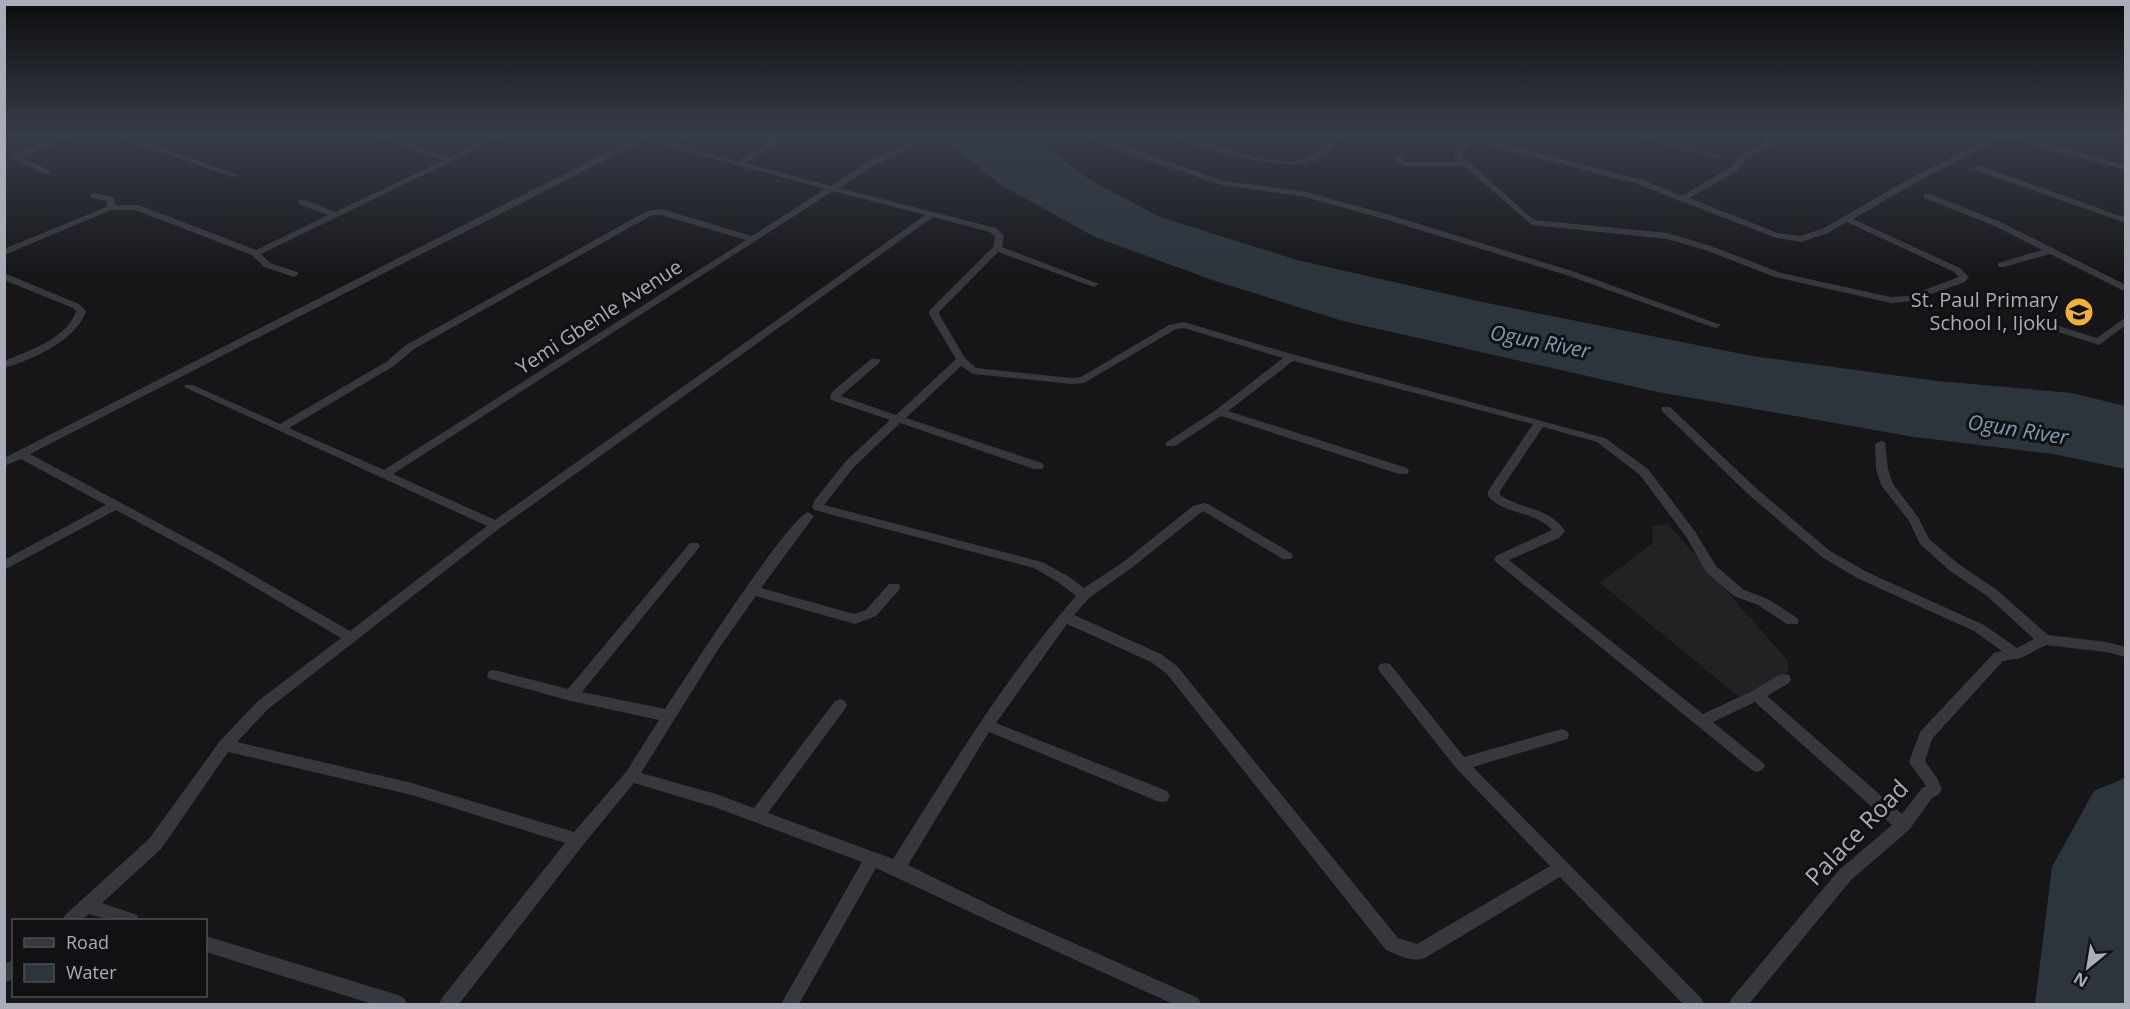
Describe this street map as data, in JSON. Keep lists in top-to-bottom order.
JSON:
{
  "streets": {
    "street": ["Yemi Gbenle Avenue", "Palace Road"]
  },
  "water": ["Ogun River"],
  "places": {
    "school or university": ["St. Paul Primary School I, Ijoku"]
  },
  "legend": ["Road", "Water"],
  "north": "bottom left"
}
